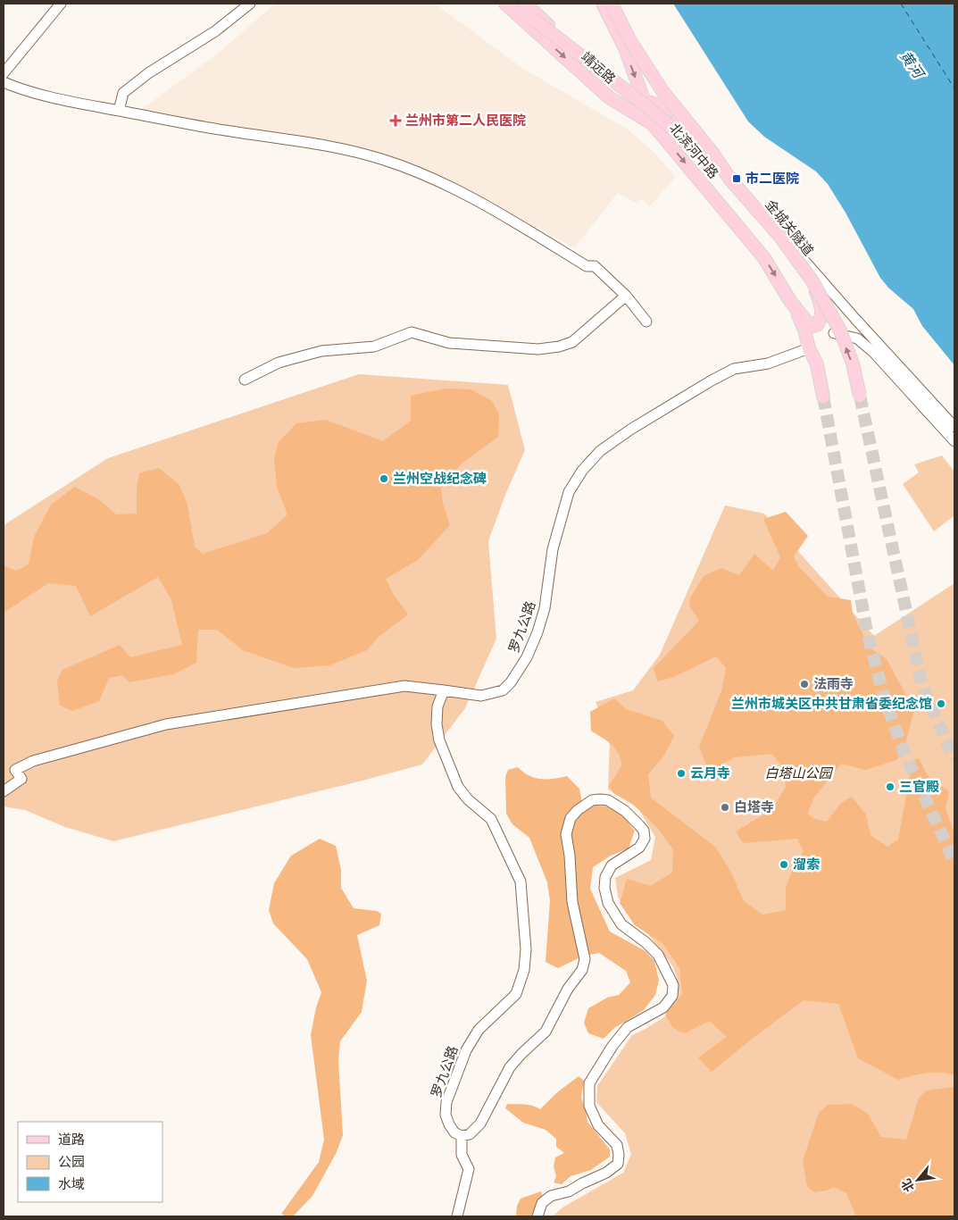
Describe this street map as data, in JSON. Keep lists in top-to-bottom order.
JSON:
{
  "streets": {
    "main road": ["靖远路", "北滨河中路", "金城关隧道"],
    "street": ["罗九公路"]
  },
  "crossings": [
    ["靖远路", "北滨河中路"]
  ],
  "water": ["黄河"],
  "parks": ["白塔山公园"],
  "places": {
    "health": ["兰州市第二人民医院"],
    "transit": ["市二医院"],
    "other": [
      "兰州空战纪念碑",
      "法雨寺",
      "兰州市城关区中共甘肃省委纪念馆",
      "云月寺",
      "三官殿",
      "白塔寺",
      "溜索"
    ]
  },
  "legend": ["道路", "公园", "水域"],
  "north": "bottom left"
}
